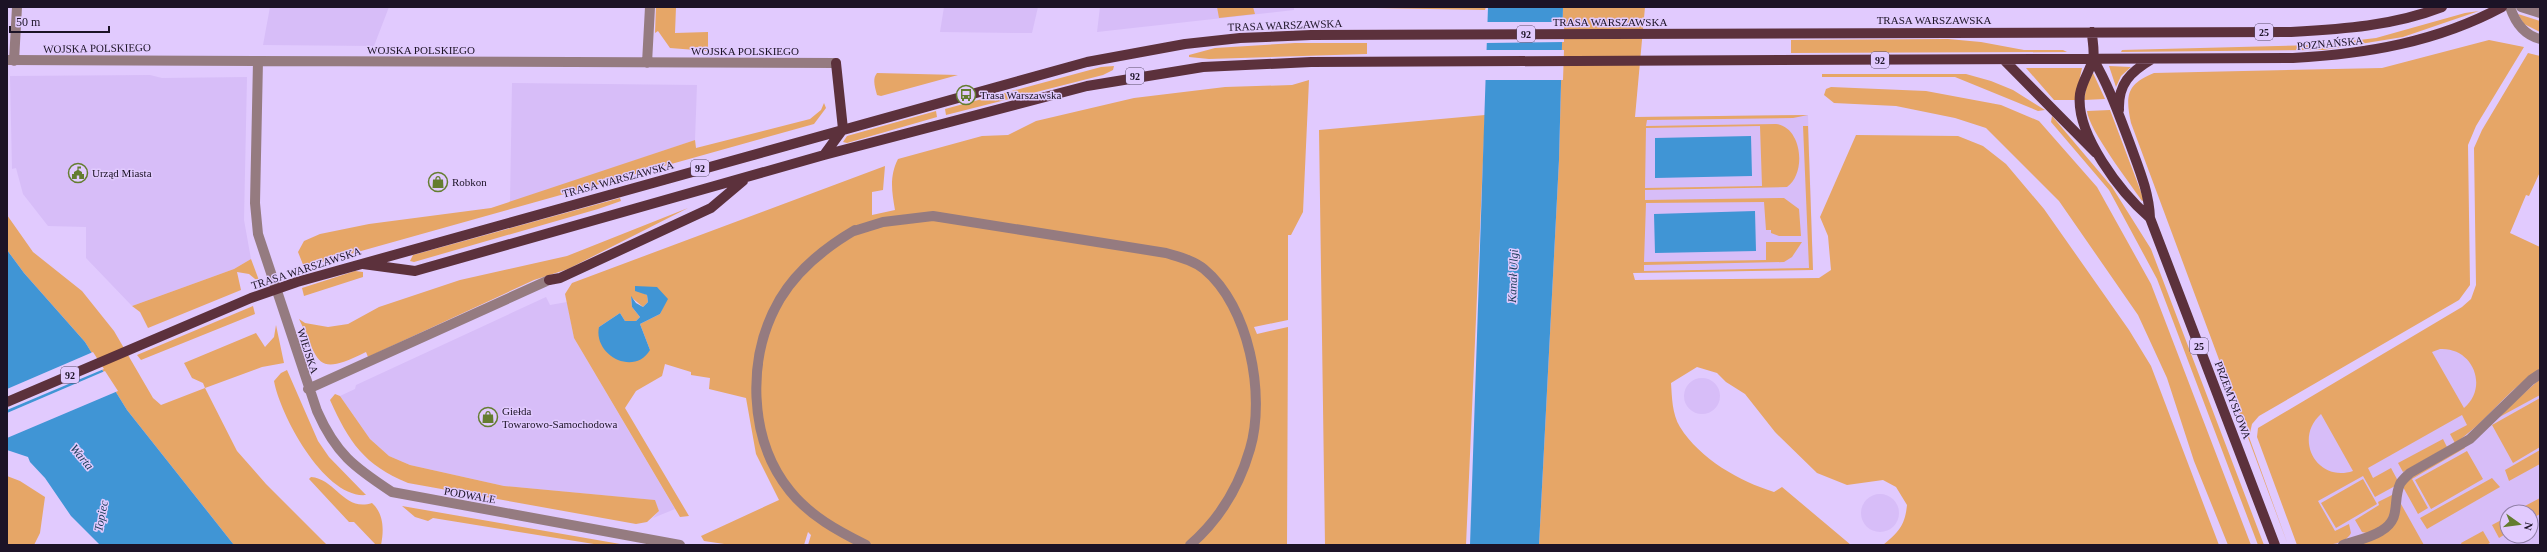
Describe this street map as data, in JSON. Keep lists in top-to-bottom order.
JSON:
{
  "streets": {
    "main road": [
      "TRASA WARSZAWSKA",
      "25",
      "92",
      "POZNAŃSKA",
      "PRZEMYSŁOWA"
    ],
    "street": ["WOJSKA POLSKIEGO", "WIEJSKA", "PODWALE"]
  },
  "crossings": [
    ["TRASA WARSZAWSKA", "92"],
    ["TRASA WARSZAWSKA", "POZNAŃSKA"],
    ["TRASA WARSZAWSKA", "PRZEMYSŁOWA"],
    ["25", "92"],
    ["25", "POZNAŃSKA"],
    ["25", "PRZEMYSŁOWA"],
    ["92", "POZNAŃSKA"],
    ["92", "PRZEMYSŁOWA"],
    ["POZNAŃSKA", "PRZEMYSŁOWA"],
    ["WOJSKA POLSKIEGO", "WIEJSKA"],
    ["WIEJSKA", "PODWALE"]
  ],
  "water": ["Kanał Ulgi", "Warta", "Topiec"],
  "places": {
    "bus stop": ["Trasa Warszawska"],
    "public building": ["Urząd Miasta"],
    "shop": ["Robkon", "Giełda Towarowo-Samochodowa"]
  },
  "scale_bar": "50 m",
  "north": "right"
}
